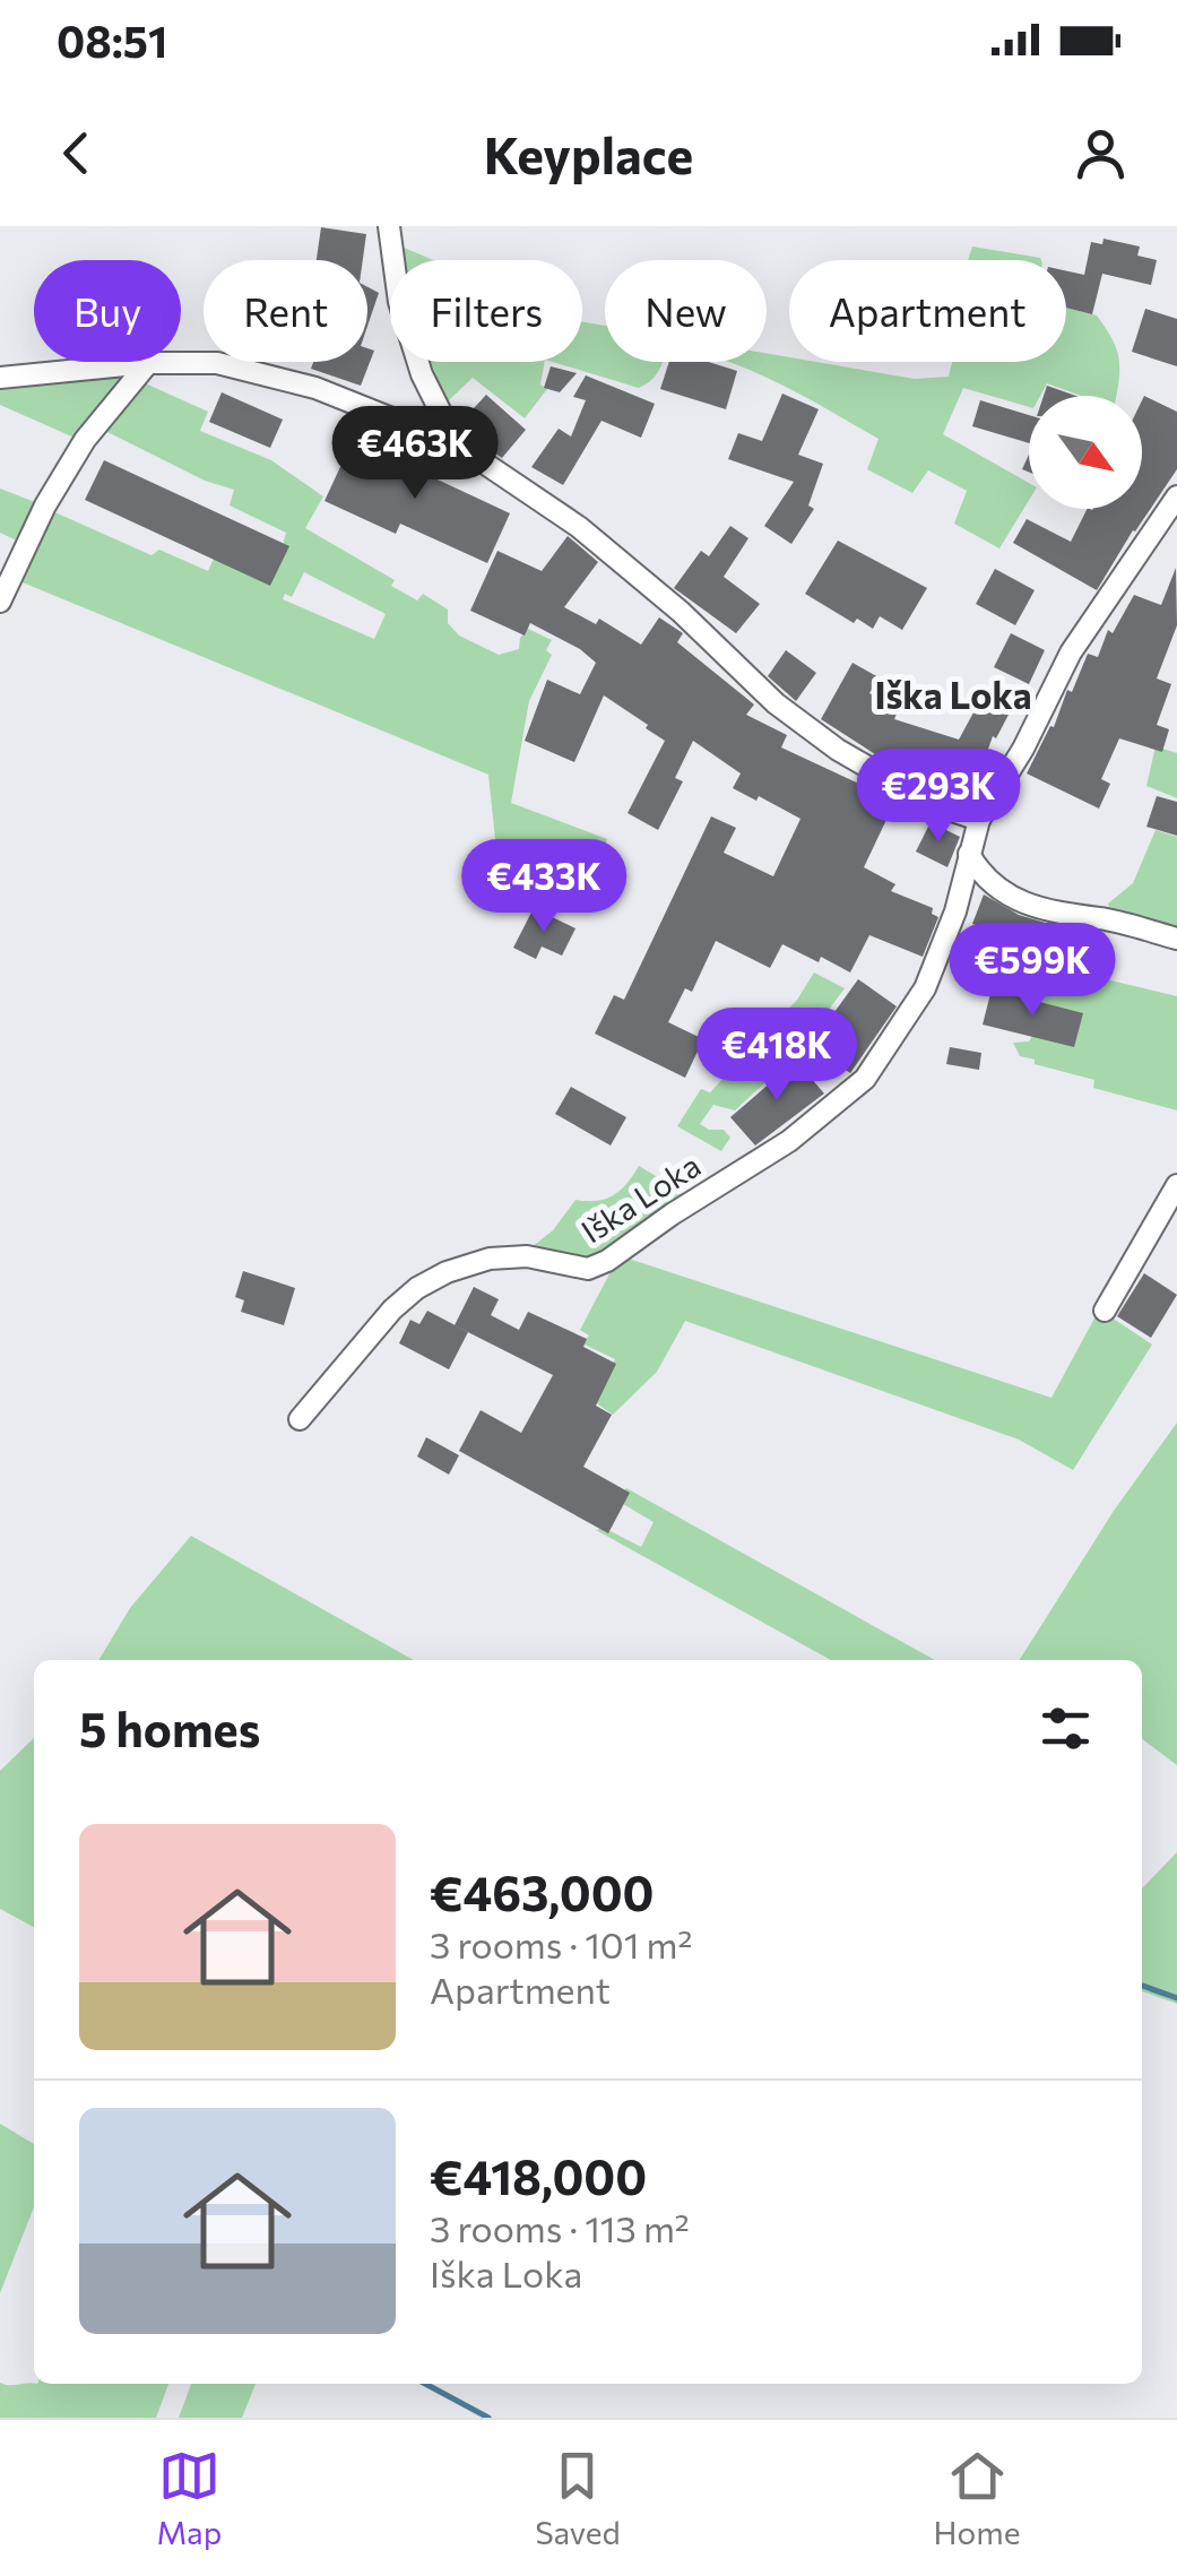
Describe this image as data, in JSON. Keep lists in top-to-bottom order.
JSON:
{
  "streets": {
    "street": ["Iška Loka"]
  },
  "districts": ["Iška Loka"],
  "north": "bottom right",
  "page": {
    "status": "08:51",
    "header": "Keyplace",
    "chip": [
      "Buy",
      "Rent",
      "Filters",
      "New",
      "Apartment"
    ],
    "price": [
      "€463K",
      "€293K",
      "€433K",
      "€599K",
      "€418K"
    ],
    "heading": "5 homes",
    "list": [
      {
        "name": "€463,000",
        "note": "3 rooms · 101 m² · Apartment"
      },
      {
        "name": "€418,000",
        "note": "3 rooms · 113 m² · Iška Loka"
      }
    ],
    "tabs": ["Map", "Saved", "Home"]
  }
}
